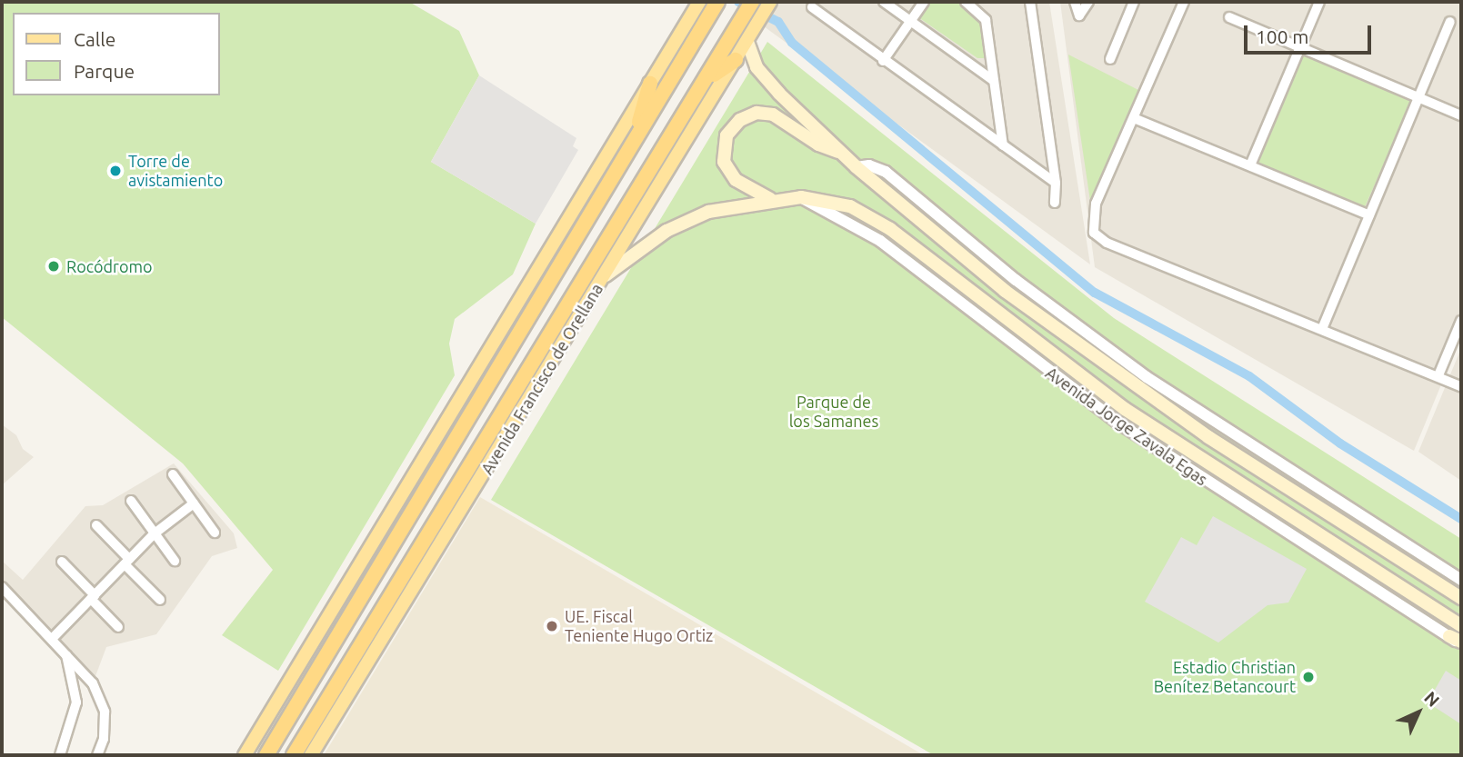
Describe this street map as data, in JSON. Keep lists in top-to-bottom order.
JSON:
{
  "streets": {
    "highway": ["Avenida Francisco de Orellana"],
    "main road": ["Avenida Jorge Zavala Egas"]
  },
  "crossings": [
    ["Avenida Francisco de Orellana", "Avenida Jorge Zavala Egas"]
  ],
  "parks": ["Parque de los Samanes"],
  "places": [
    "Torre de avistamiento",
    "Rocódromo",
    "UE. Fiscal Teniente Hugo Ortiz",
    "Estadio Christian Benítez Betancourt"
  ],
  "legend": ["Calle", "Parque"],
  "scale_bar": "100 m",
  "north": "top right"
}
